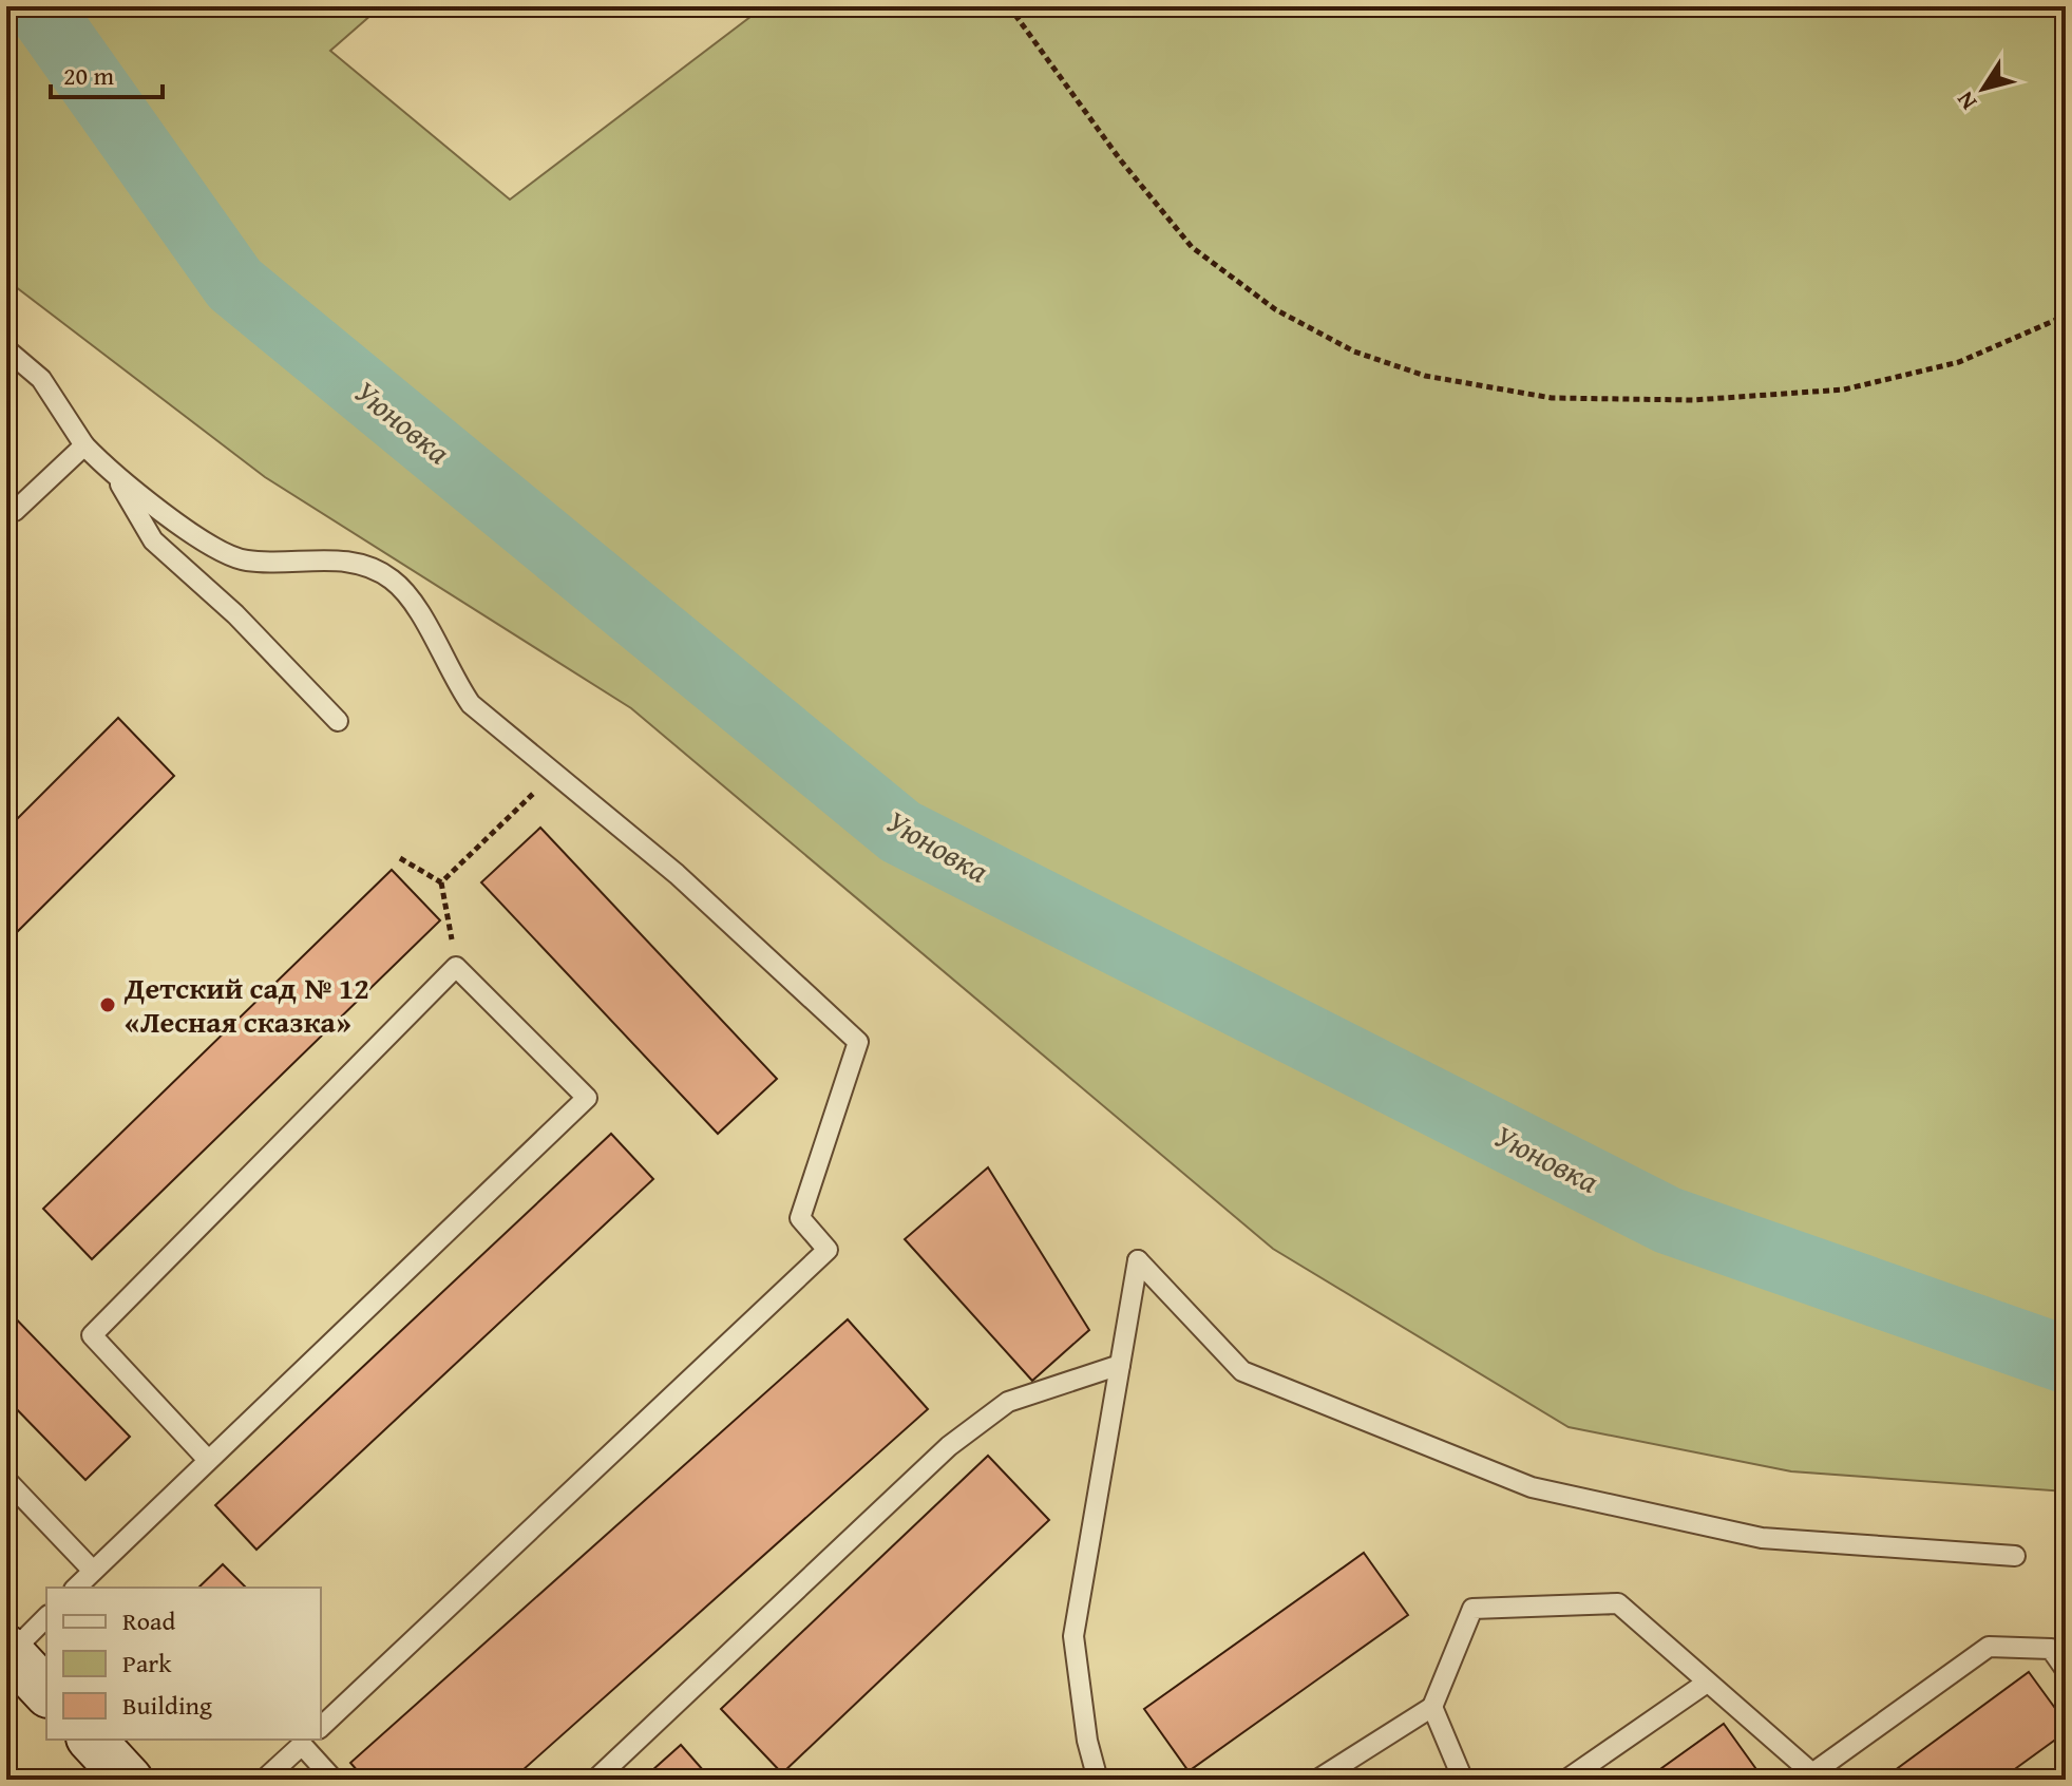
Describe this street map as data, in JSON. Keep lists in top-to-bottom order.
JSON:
{
  "water": ["Уюновка"],
  "places": ["Детский сад № 12 «Лесная сказка»"],
  "legend": ["Road", "Park", "Building"],
  "scale_bar": "20 m",
  "north": "bottom left"
}
